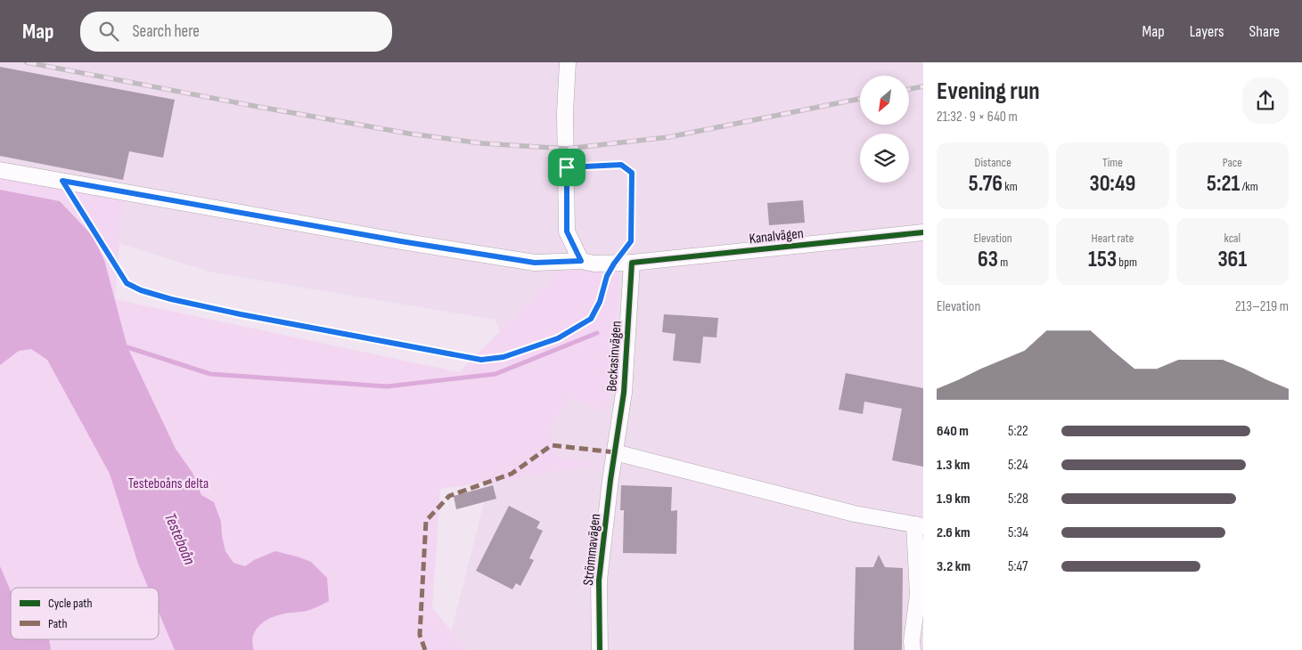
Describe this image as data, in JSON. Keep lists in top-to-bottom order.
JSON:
{
  "streets": {
    "street": ["Kanalvägen", "Beckasinvägen", "Strömmavägen"]
  },
  "crossings": [
    ["Kanalvägen", "Beckasinvägen"],
    ["Beckasinvägen", "Strömmavägen"]
  ],
  "water": ["Testeboån"],
  "parks": ["Testeboåns delta"],
  "legend": ["Cycle path", "Path"],
  "north": "bottom left",
  "page": {
    "header": "Map",
    "search": "Search here",
    "nav": ["Map", "Layers", "Share"],
    "heading": ["Evening run", "21:32 · 9 × 640 m"],
    "stats": [
      ["Distance", "5.76 km"],
      ["Time", "30:49"],
      ["Pace", "5:21 /km"],
      ["Elevation", "63 m"],
      ["Heart rate", "153 bpm"],
      ["kcal", "361"]
    ],
    "chart": ["Elevation", "213–219 m"],
    "list": [
      {
        "name": "640 m",
        "note": "5:22"
      },
      {
        "name": "1.3 km",
        "note": "5:24"
      },
      {
        "name": "1.9 km",
        "note": "5:28"
      },
      {
        "name": "2.6 km",
        "note": "5:34"
      },
      {
        "name": "3.2 km",
        "note": "5:47"
      }
    ]
  }
}
